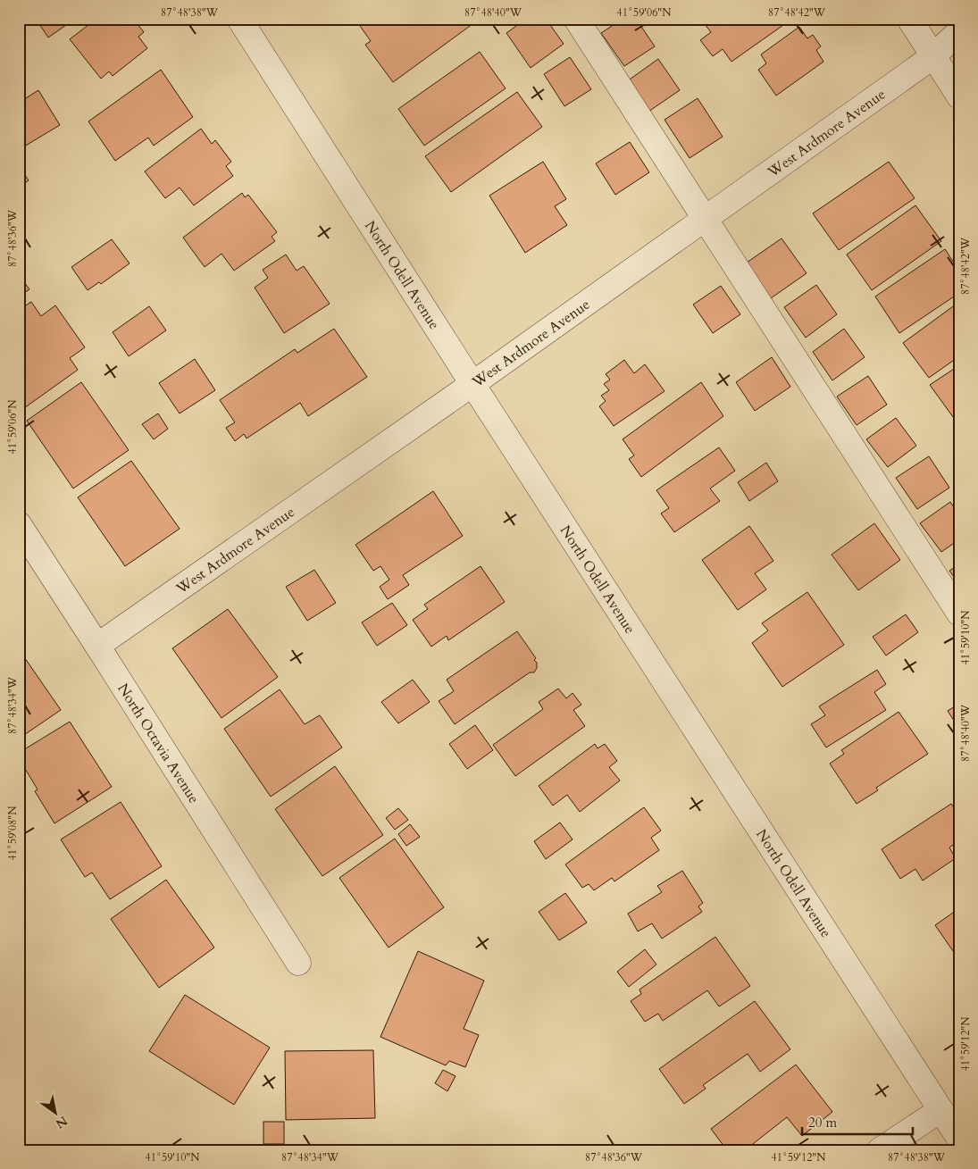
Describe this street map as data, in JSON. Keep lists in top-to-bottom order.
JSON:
{
  "streets": {
    "street": ["West Ardmore Avenue", "North Odell Avenue", "North Octavia Avenue"]
  },
  "crossings": [
    ["West Ardmore Avenue", "North Odell Avenue"],
    ["West Ardmore Avenue", "North Octavia Avenue"]
  ],
  "scale_bar": "20 m",
  "north": "bottom right",
  "coordinates": [
    "87°48'38\"W",
    "87°48'40\"W",
    "41°59'06\"N",
    "87°48'42\"W",
    "87°48'36\"W",
    "41°59'10\"N",
    "87°48'34\"W",
    "41°59'08\"N",
    "41°59'12\"N"
  ]
}
